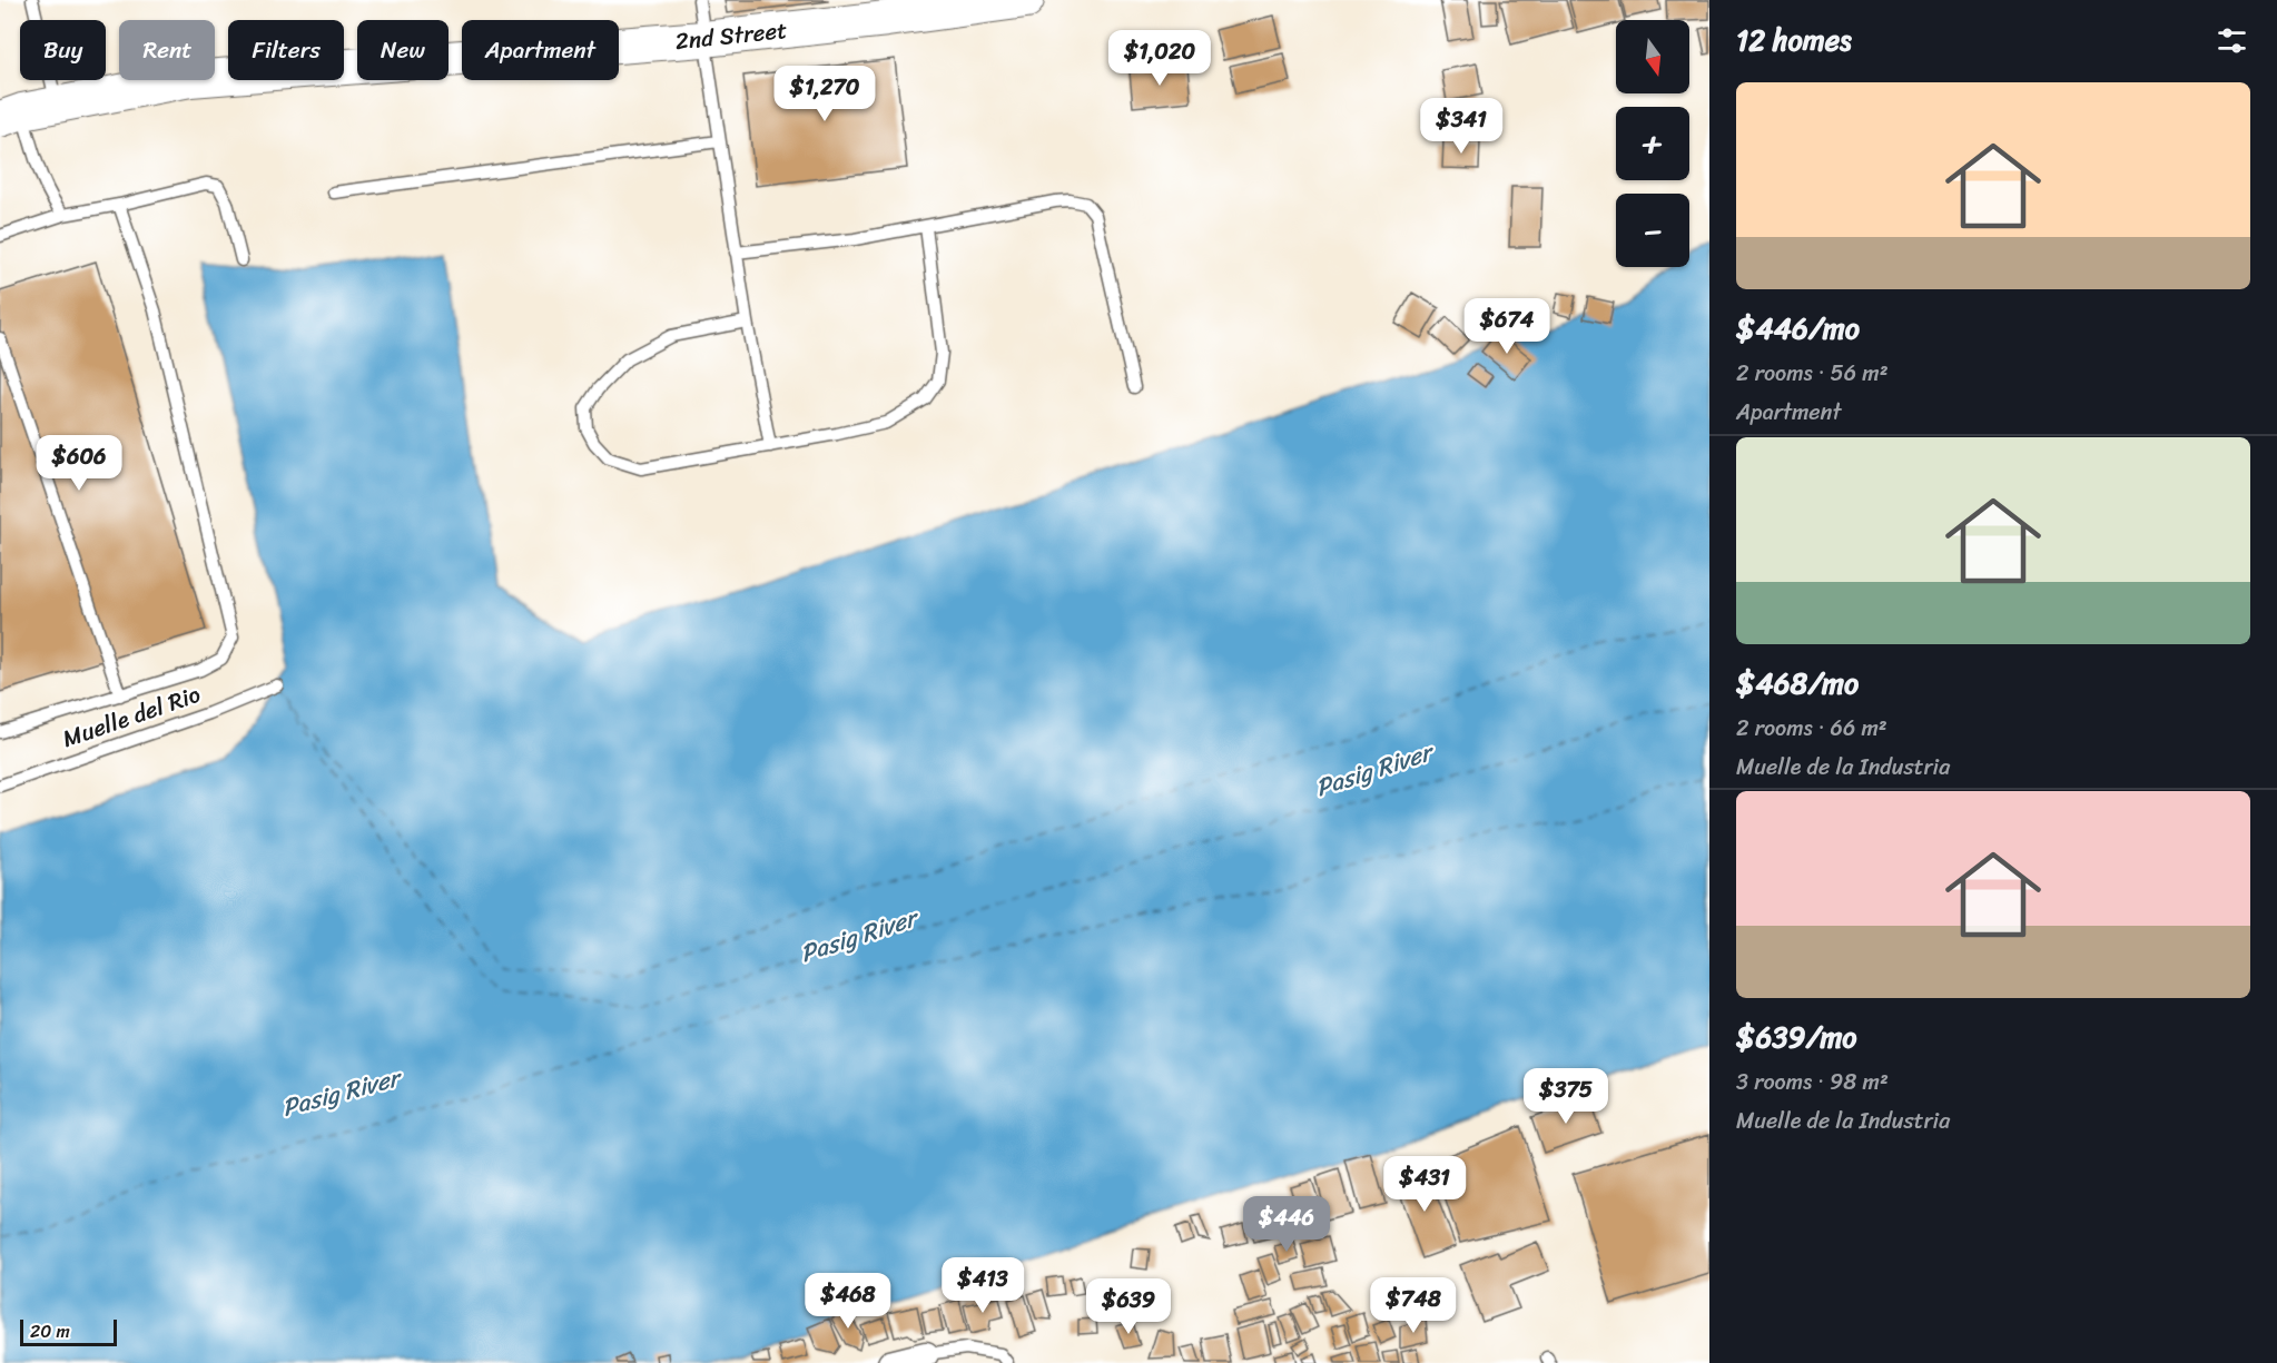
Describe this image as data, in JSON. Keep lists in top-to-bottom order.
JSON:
{
  "streets": {
    "street": ["2nd Street"],
    "lane": ["Muelle del Rio"]
  },
  "water": ["Pasig River"],
  "scale_bar": "20 m",
  "north": "bottom",
  "page": {
    "heading": "12 homes",
    "map_buttons": ["+", "−"],
    "chip": [
      "Buy",
      "Rent",
      "Filters",
      "New",
      "Apartment"
    ],
    "price": [
      "$1,020",
      "$1,270",
      "$341",
      "$674",
      "$606",
      "$375",
      "$431",
      "$446",
      "$413",
      "$468",
      "$748",
      "$639"
    ],
    "list": [
      {
        "name": "$446/mo",
        "note": "2 rooms · 56 m² · Apartment"
      },
      {
        "name": "$468/mo",
        "note": "2 rooms · 66 m² · Muelle de la Industria"
      },
      {
        "name": "$639/mo",
        "note": "3 rooms · 98 m² · Muelle de la Industria"
      }
    ],
    "scale": "20 m"
  }
}
